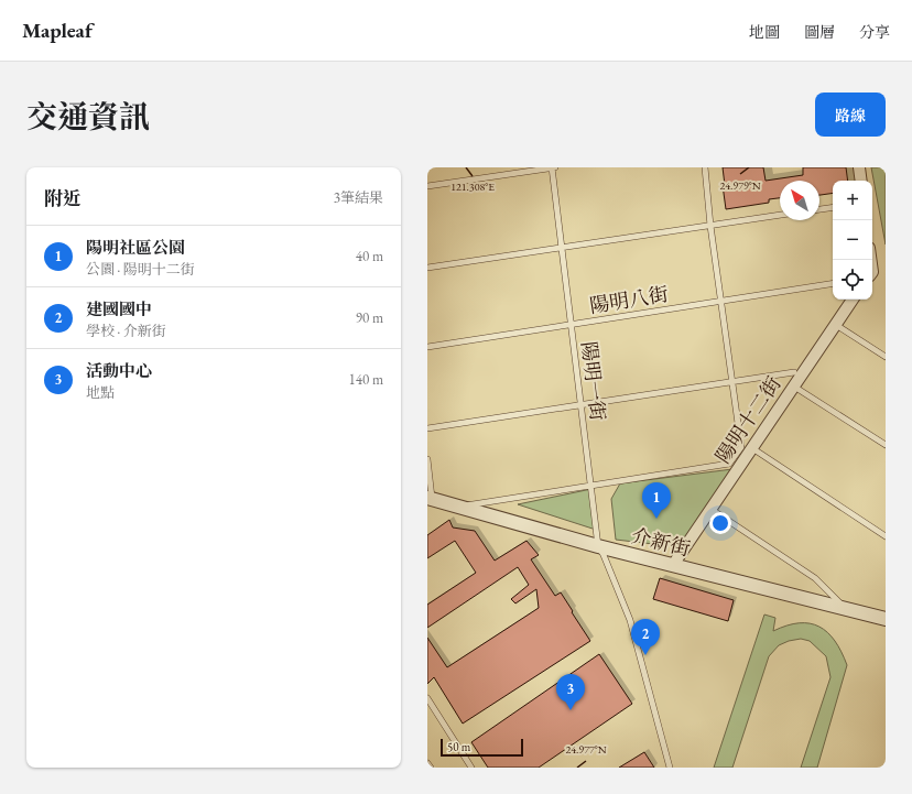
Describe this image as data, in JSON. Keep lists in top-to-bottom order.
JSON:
{
  "streets": {
    "street": ["陽明十二街", "介新街"],
    "lane": ["陽明八街", "陽明一街"]
  },
  "crossings": [
    ["陽明八街", "陽明一街"],
    ["陽明一街", "介新街"],
    ["陽明十二街", "介新街"]
  ],
  "scale_bar": "50 m",
  "north": "top left",
  "page": {
    "header": "Mapleaf",
    "nav": ["地圖", "圖層", "分享"],
    "title": "交通資訊",
    "buttons": "路線",
    "heading": ["附近", "3筆結果"],
    "map_buttons": ["+", "−"],
    "list": [
      {
        "mark": "1",
        "name": "陽明社區公園",
        "note": "公園 · 陽明十二街",
        "value": "40 m"
      },
      {
        "mark": "2",
        "name": "建國國中",
        "note": "學校 · 介新街",
        "value": "90 m"
      },
      {
        "mark": "3",
        "name": "活動中心",
        "note": "地點",
        "value": "140 m"
      }
    ],
    "pins": ["1", "2", "3"],
    "scale": "50 m"
  },
  "coordinates": ["24.979°N", "121.308°E", "24.977°N"]
}
